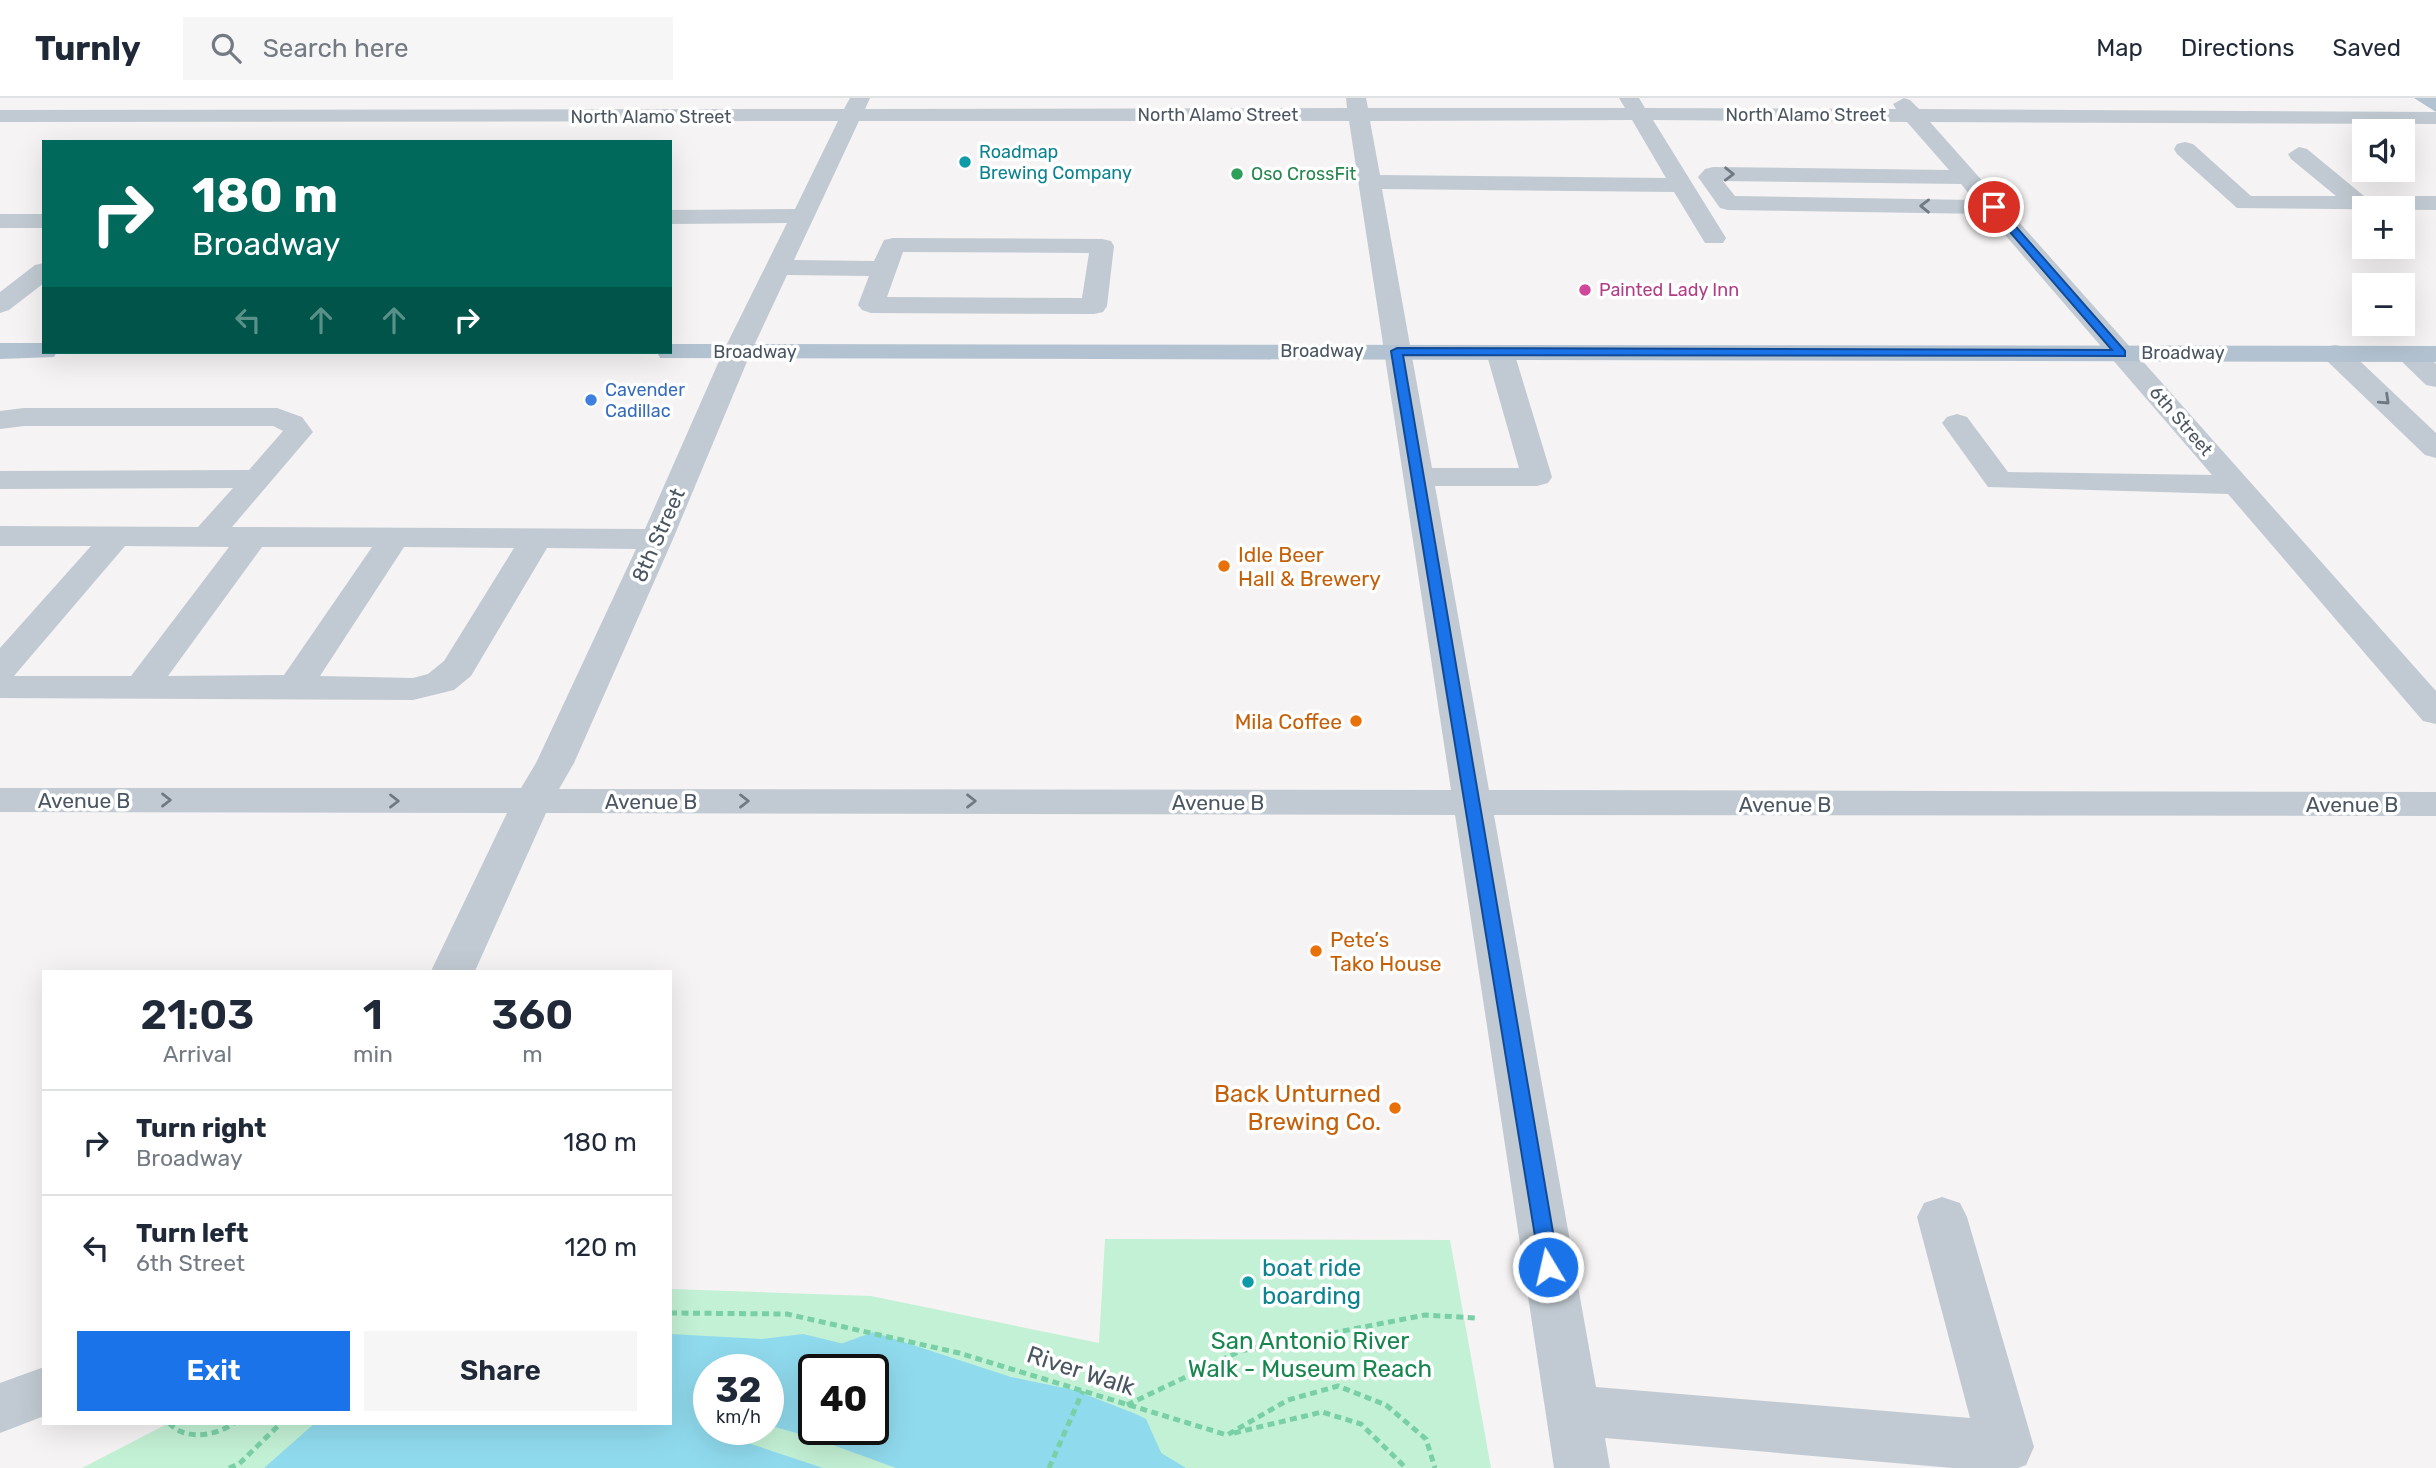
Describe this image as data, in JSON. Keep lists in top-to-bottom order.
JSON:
{
  "streets": {
    "main road": ["Broadway"],
    "street": [
      "North Alamo Street",
      "6th Street",
      "8th Street",
      "Avenue B"
    ],
    "path": ["River Walk"]
  },
  "crossings": [
    ["North Alamo Street", "6th Street"],
    ["North Alamo Street", "8th Street"],
    ["Broadway", "6th Street"],
    ["Broadway", "8th Street"],
    ["8th Street", "Avenue B"]
  ],
  "parks": ["San Antonio River Walk - Museum Reach"],
  "places": [
    "Roadmap Brewing Company",
    "Oso CrossFit",
    "Painted Lady Inn",
    "Cavender Cadillac",
    "Idle Beer Hall & Brewery",
    "Mila Coffee",
    "Pete’s Tako House",
    "Back Unturned Brewing Co.",
    "boat ride boarding"
  ],
  "page": {
    "header": "Turnly",
    "search": "Search here",
    "nav": ["Map", "Directions", "Saved"],
    "map_buttons": ["+", "−"],
    "turn": ["180 m", "Broadway"],
    "eta": [
      "21:03",
      "Arrival",
      "1",
      "min",
      "360",
      "m"
    ],
    "list": [
      {
        "name": "Turn right",
        "note": "Broadway",
        "value": "180 m"
      },
      {
        "name": "Turn left",
        "note": "6th Street",
        "value": "120 m"
      }
    ],
    "buttons": ["Exit", "Share"],
    "speed": "32 km/h",
    "limit": "40"
  }
}
